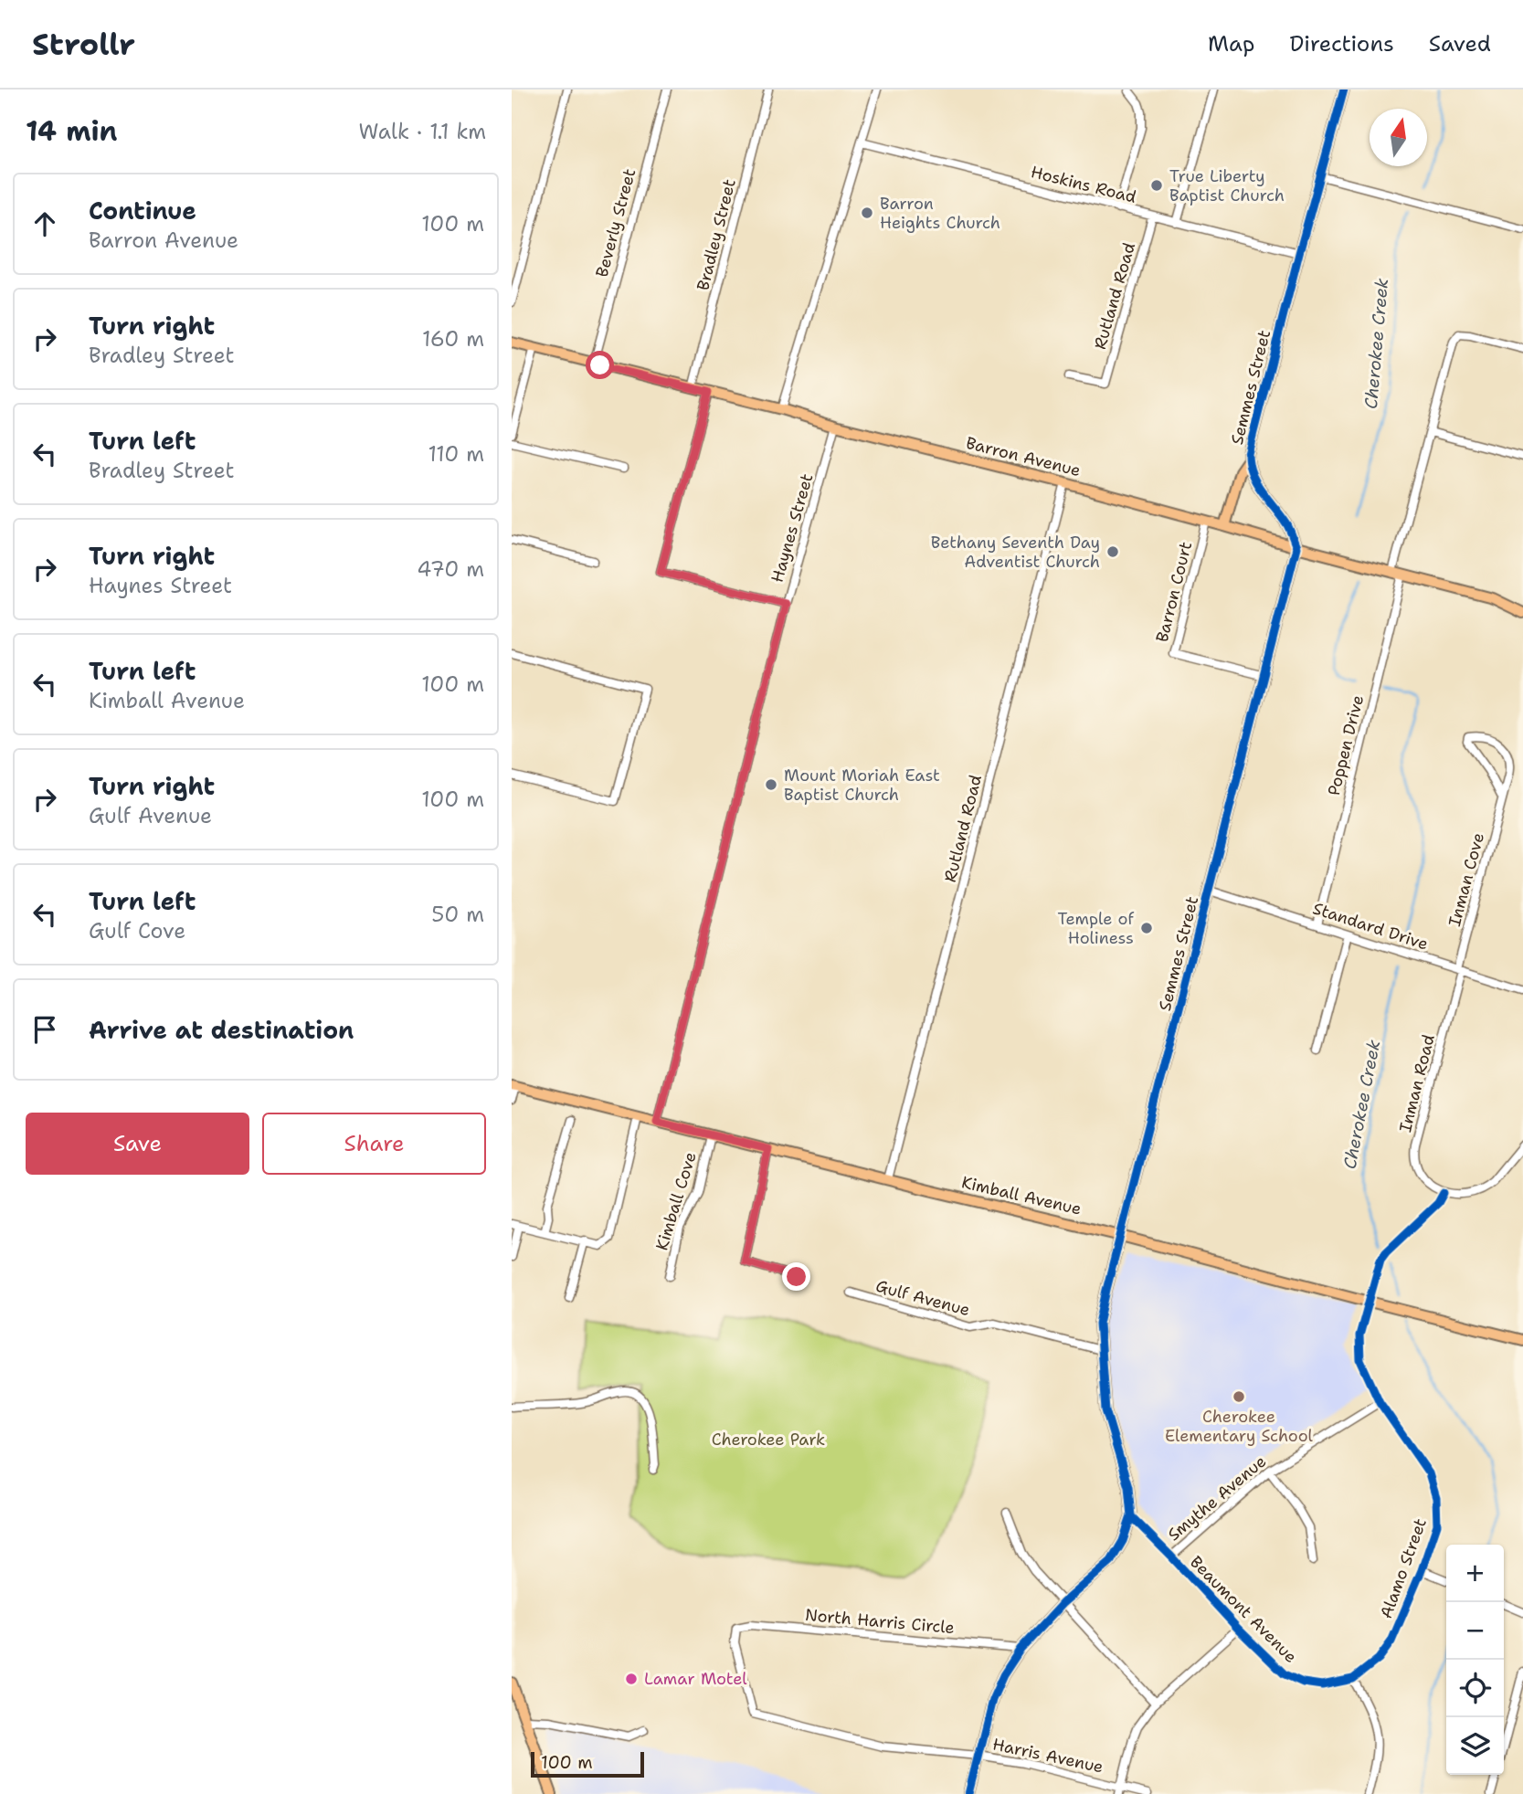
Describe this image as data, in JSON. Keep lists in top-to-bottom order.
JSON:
{
  "streets": {
    "main road": ["Semmes Street", "Barron Avenue", "Kimball Avenue"],
    "street": [
      "Hoskins Road",
      "Beverly Street",
      "Bradley Street",
      "Rutland Road",
      "Haynes Street",
      "Barron Court",
      "Poppen Drive",
      "Inman Cove",
      "Standard Drive",
      "Inman Road",
      "Kimball Cove",
      "Gulf Avenue",
      "Smythe Avenue",
      "Alamo Street",
      "Beaumont Avenue",
      "North Harris Circle",
      "Harris Avenue"
    ]
  },
  "crossings": [
    ["Hoskins Road", "Rutland Road"],
    ["Hoskins Road", "Semmes Street"],
    ["Beverly Street", "Barron Avenue"],
    ["Bradley Street", "Barron Avenue"],
    ["Rutland Road", "Barron Avenue"],
    ["Rutland Road", "Kimball Avenue"],
    ["Semmes Street", "Barron Avenue"],
    ["Semmes Street", "Barron Court"],
    ["Semmes Street", "Standard Drive"],
    ["Semmes Street", "Kimball Avenue"],
    ["Semmes Street", "Gulf Avenue"],
    ["Semmes Street", "Beaumont Avenue"],
    ["Semmes Street", "North Harris Circle"],
    ["Semmes Street", "Harris Avenue"],
    ["Barron Avenue", "Haynes Street"],
    ["Barron Avenue", "Barron Court"],
    ["Barron Avenue", "Poppen Drive"],
    ["Haynes Street", "Kimball Avenue"],
    ["Poppen Drive", "Standard Drive"],
    ["Inman Cove", "Standard Drive"],
    ["Inman Cove", "Inman Road"],
    ["Standard Drive", "Inman Road"],
    ["Inman Road", "Alamo Street"],
    ["Kimball Avenue", "Kimball Cove"],
    ["Kimball Avenue", "Alamo Street"],
    ["Smythe Avenue", "Alamo Street"],
    ["Smythe Avenue", "Beaumont Avenue"],
    ["Alamo Street", "Beaumont Avenue"],
    ["North Harris Circle", "Harris Avenue"]
  ],
  "water": ["Cherokee Creek"],
  "parks": ["Cherokee Park"],
  "places": [
    "True Liberty Baptist Church",
    "Barron Heights Church",
    "Bethany Seventh Day Adventist Church",
    "Mount Moriah East Baptist Church",
    "Temple of Holiness",
    "Cherokee Elementary School",
    "Lamar Motel"
  ],
  "scale_bar": "100 m",
  "north": "top",
  "page": {
    "header": "Strollr",
    "nav": ["Map", "Directions", "Saved"],
    "heading": ["14 min", "Walk · 1.1 km"],
    "list": [
      ["Continue", "Barron Avenue", "100 m"],
      ["Turn right", "Bradley Street", "160 m"],
      ["Turn left", "Bradley Street", "110 m"],
      ["Turn right", "Haynes Street", "470 m"],
      ["Turn left", "Kimball Avenue", "100 m"],
      ["Turn right", "Gulf Avenue", "100 m"],
      ["Turn left", "Gulf Cove", "50 m"],
      "Arrive at destination"
    ],
    "buttons": ["Save", "Share"],
    "map_buttons": ["+", "−"],
    "scale": "100 m"
  }
}
